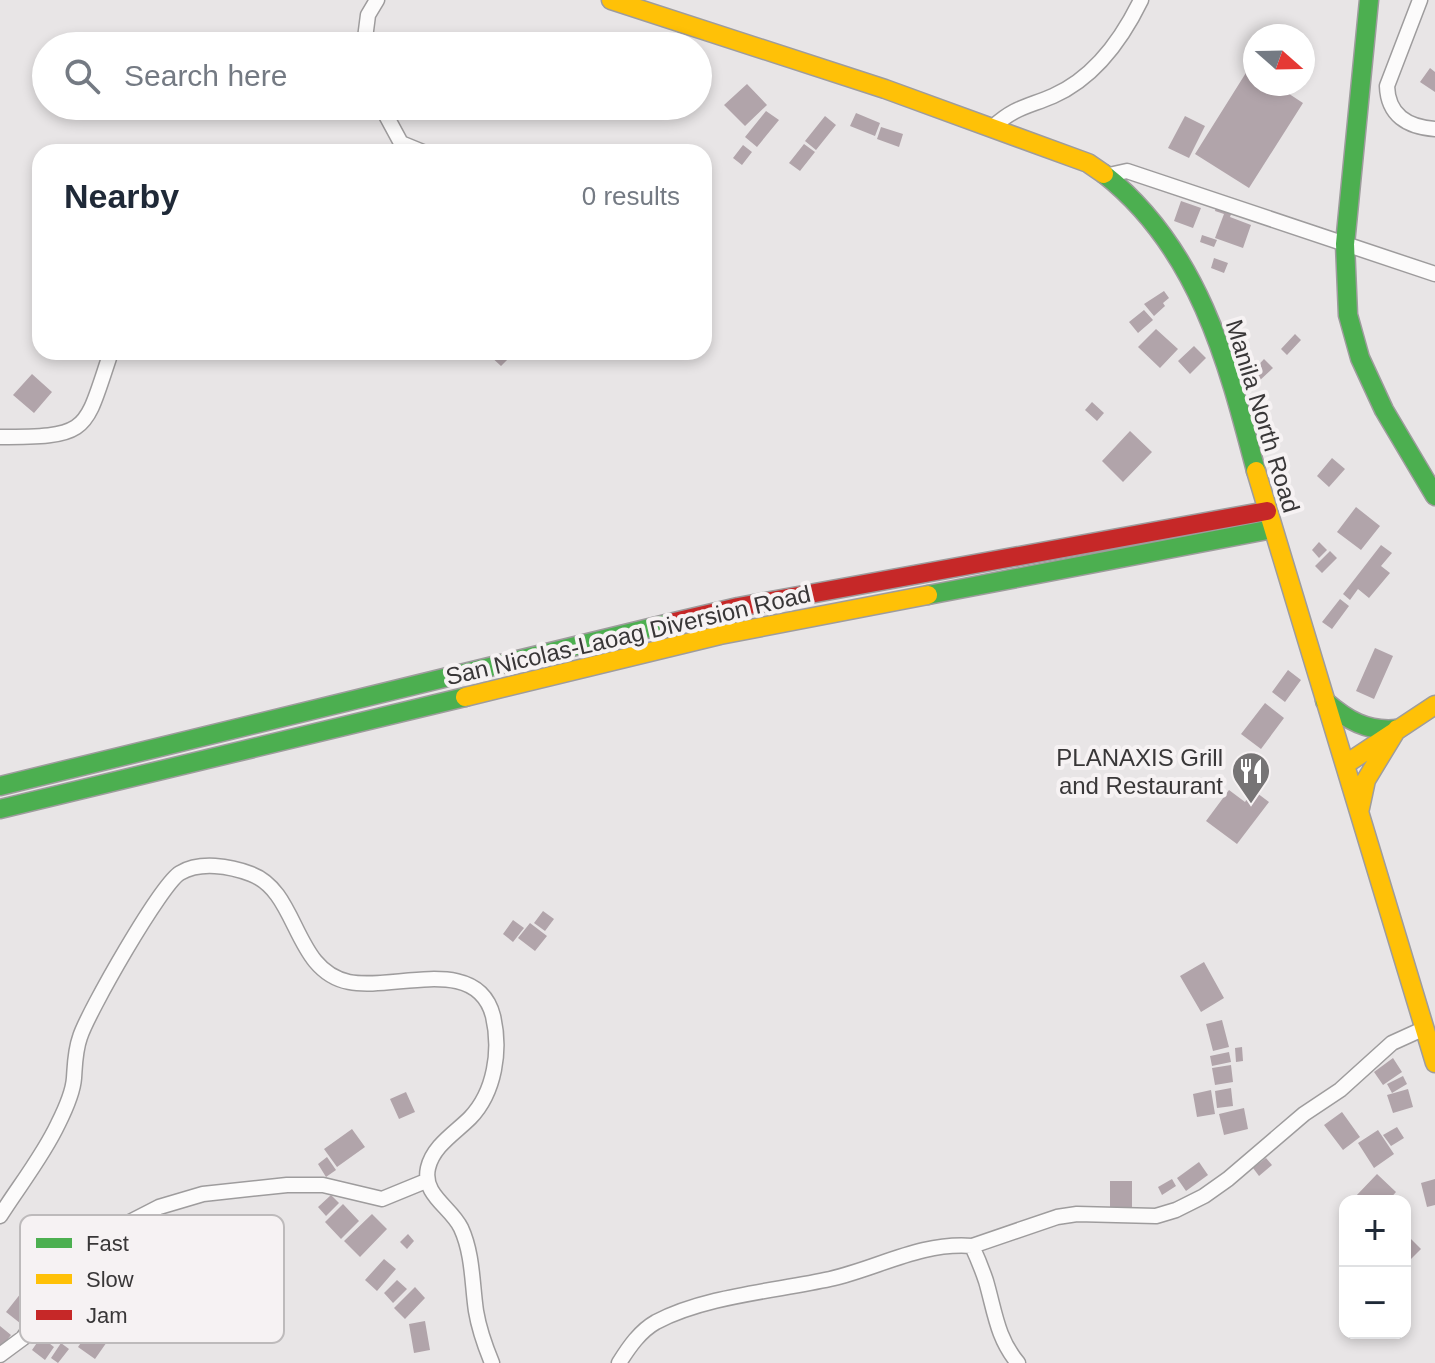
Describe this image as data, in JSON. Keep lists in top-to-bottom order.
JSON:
{
  "streets": {
    "main road": ["Manila North Road", "San Nicolas-Laoag Diversion Road"]
  },
  "crossings": [
    ["Manila North Road", "San Nicolas-Laoag Diversion Road"]
  ],
  "places": {
    "restaurant": ["PLANAXIS Grill and Restaurant"]
  },
  "legend": ["Fast", "Slow", "Jam"],
  "north": "right",
  "page": {
    "search": "Search here",
    "heading": ["Nearby", "0 results"],
    "map_buttons": ["+", "−"]
  }
}
